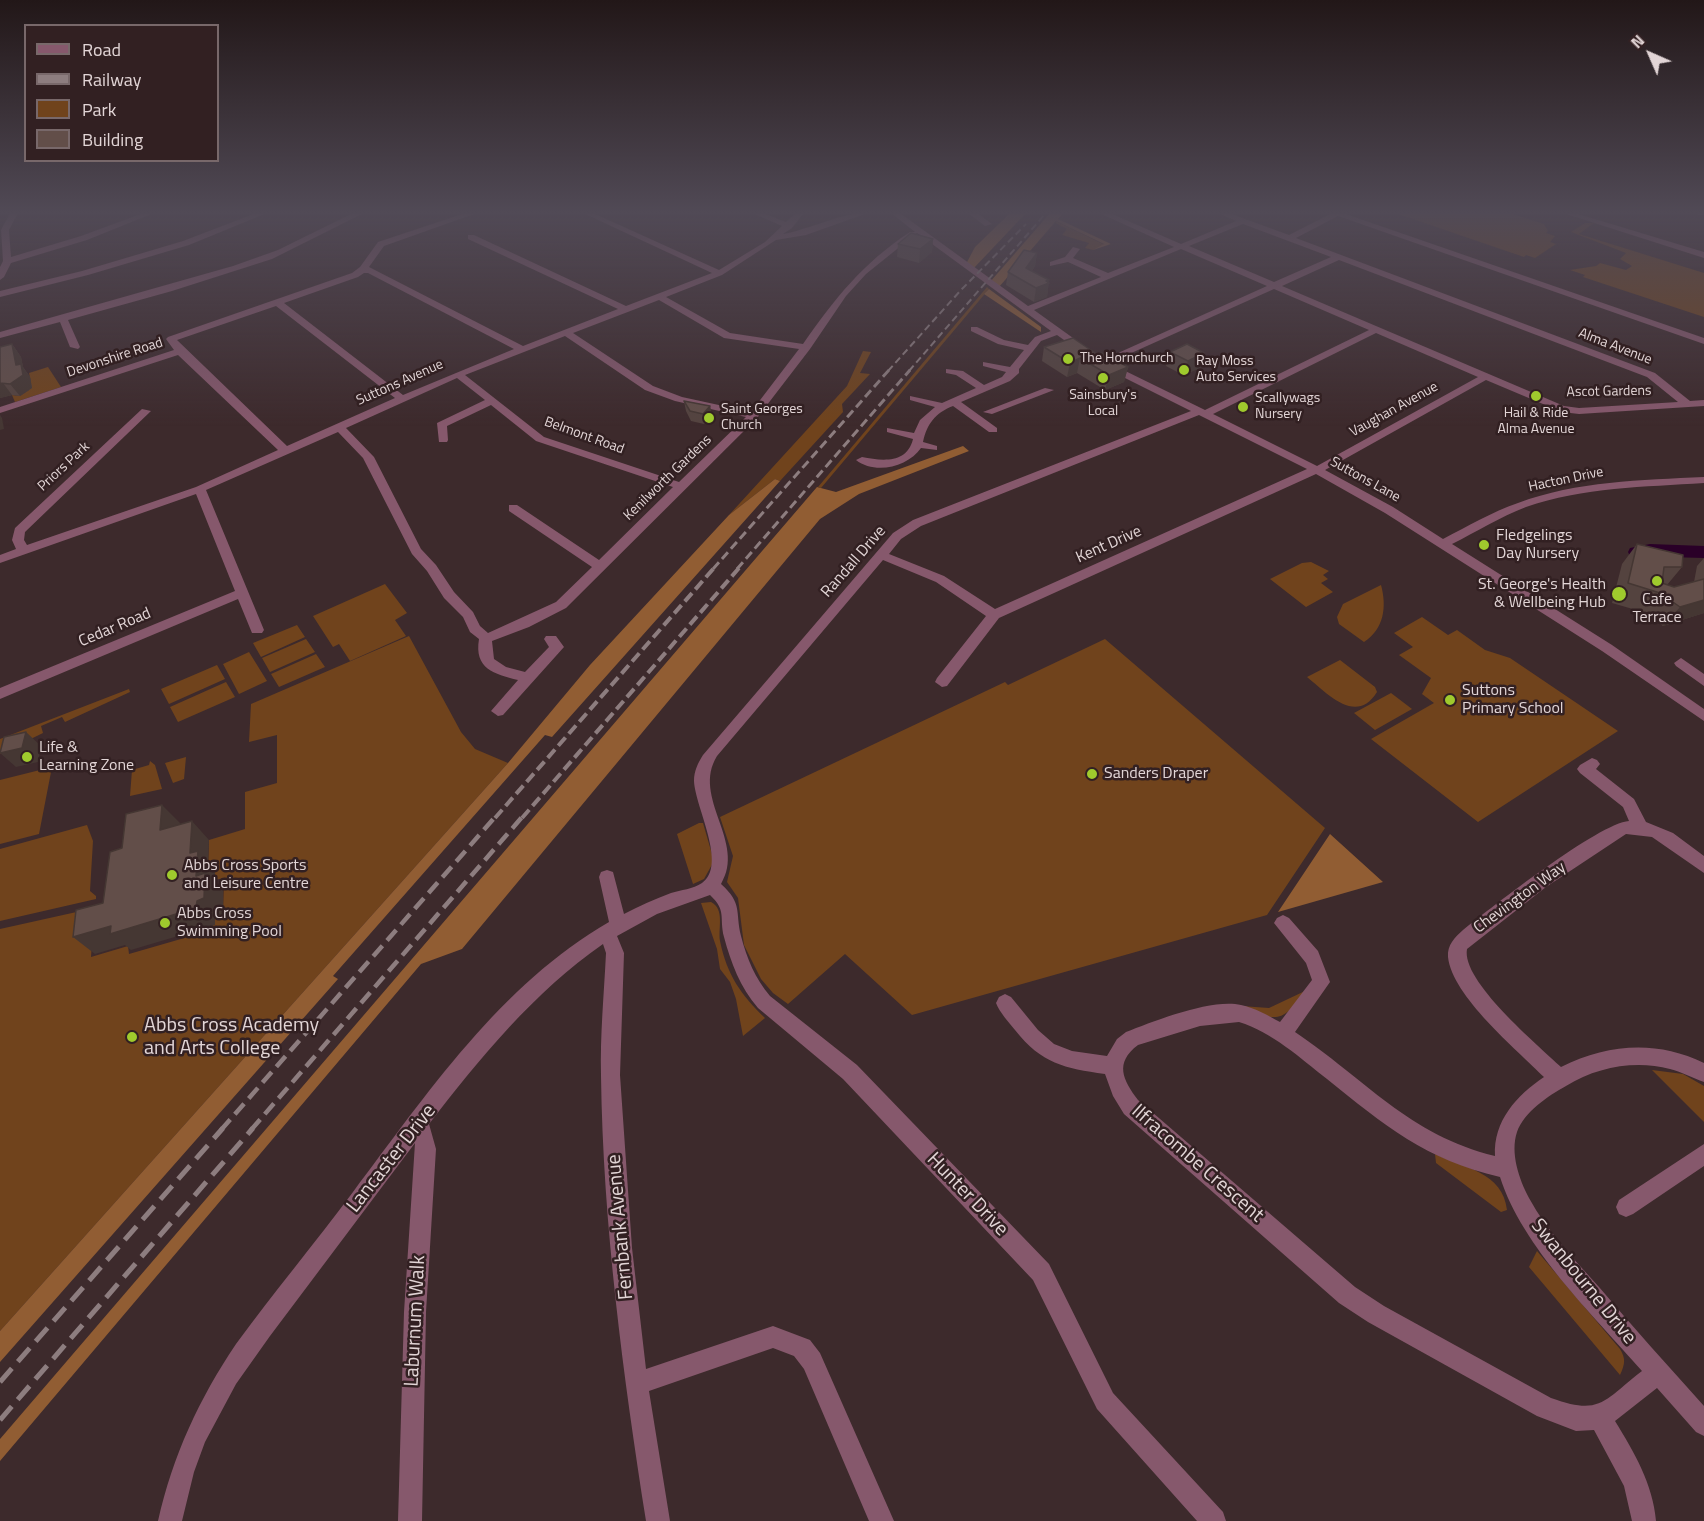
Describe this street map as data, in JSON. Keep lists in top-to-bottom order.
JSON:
{
  "streets": {
    "street": [
      "Alma Avenue",
      "Devonshire Road",
      "Suttons Avenue",
      "Ascot Gardens",
      "Vaughan Avenue",
      "Belmont Road",
      "Priors Park",
      "Kenilworth Gardens",
      "Suttons Lane",
      "Hacton Drive",
      "Kent Drive",
      "Randall Drive",
      "Cedar Road",
      "Chevington Way",
      "Lancaster Drive",
      "Ilfracombe Crescent",
      "Hunter Drive",
      "Fernbank Avenue",
      "Swanbourne Drive",
      "Laburnum Walk"
    ]
  },
  "crossings": [
    ["Alma Avenue", "Ascot Gardens"],
    ["Suttons Avenue", "Belmont Road"],
    ["Suttons Avenue", "Priors Park"],
    ["Ascot Gardens", "Vaughan Avenue"],
    ["Ascot Gardens", "Randall Drive"],
    ["Vaughan Avenue", "Suttons Lane"],
    ["Vaughan Avenue", "Kent Drive"],
    ["Belmont Road", "Kenilworth Gardens"],
    ["Suttons Lane", "Hacton Drive"],
    ["Suttons Lane", "Kent Drive"],
    ["Suttons Lane", "Randall Drive"],
    ["Randall Drive", "Lancaster Drive"],
    ["Randall Drive", "Hunter Drive"],
    ["Chevington Way", "Swanbourne Drive"],
    ["Lancaster Drive", "Hunter Drive"],
    ["Lancaster Drive", "Fernbank Avenue"],
    ["Lancaster Drive", "Laburnum Walk"]
  ],
  "places": [
    "The Hornchurch",
    "Ray Moss Auto Services",
    "Sainsbury's Local",
    "Hail & Ride Alma Avenue",
    "Scallywags Nursery",
    "Saint Georges Church",
    "Fledgelings Day Nursery",
    "Cafe Terrace",
    "St. George's Health & Wellbeing Hub",
    "Suttons Primary School",
    "Life & Learning Zone",
    "Sanders Draper",
    "Abbs Cross Sports and Leisure Centre",
    "Abbs Cross Swimming Pool",
    "Abbs Cross Academy and Arts College"
  ],
  "legend": [
    "Road",
    "Railway",
    "Park",
    "Building"
  ],
  "north": "top left"
}
